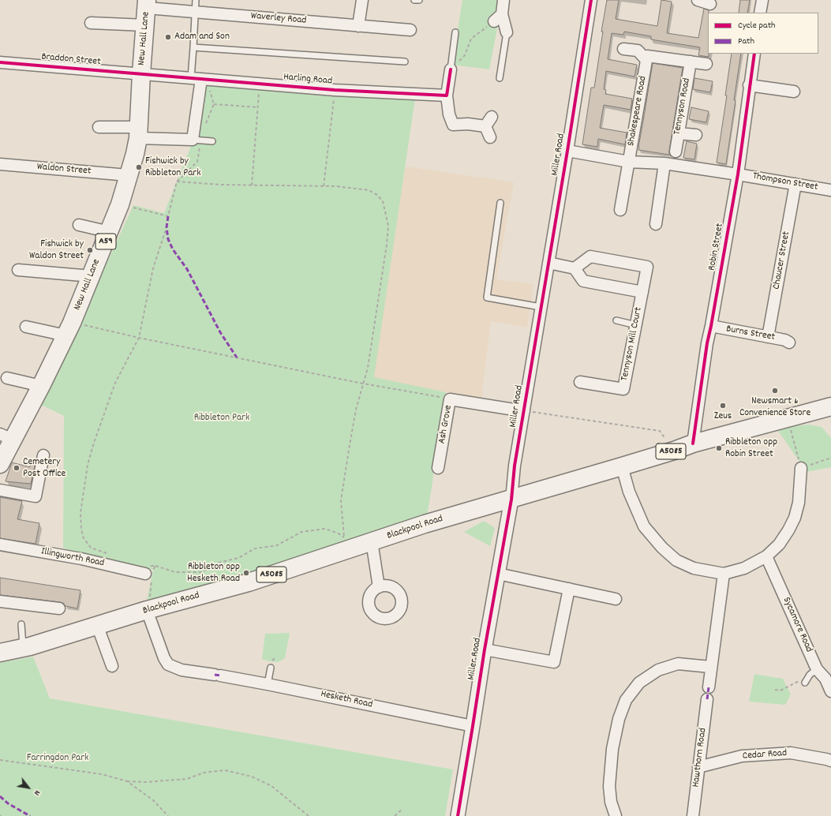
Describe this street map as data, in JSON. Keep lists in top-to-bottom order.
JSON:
{
  "streets": {
    "highway": [
      "New Hall Lane",
      "A59",
      "A5085",
      "Blackpool Road"
    ],
    "street": [
      "Waverley Road",
      "Braddon Street",
      "Harling Road",
      "Tennyson Road",
      "Shakespeare Road",
      "Miller Road",
      "Waldon Street",
      "Thompson Street",
      "Robin Street",
      "Chaucer Street",
      "Burns Street",
      "Tennyson Mill Court",
      "Ash Grove",
      "Illingworth Road",
      "Sycamore Road",
      "Hesketh Road",
      "Cedar Road",
      "Hawthorn Road"
    ]
  },
  "crossings": [
    ["Waverley Road", "New Hall Lane"],
    ["New Hall Lane", "Braddon Street"],
    ["New Hall Lane", "Harling Road"],
    ["New Hall Lane", "Waldon Street"],
    ["Braddon Street", "Harling Road"],
    ["Shakespeare Road", "Thompson Street"],
    ["Miller Road", "Thompson Street"],
    ["Miller Road", "Ash Grove"],
    ["Miller Road", "Blackpool Road"],
    ["Miller Road", "Hesketh Road"],
    ["Thompson Street", "Robin Street"],
    ["Thompson Street", "Chaucer Street"],
    ["Robin Street", "Burns Street"],
    ["Robin Street", "Blackpool Road"],
    ["Chaucer Street", "Burns Street"],
    ["Blackpool Road", "Hesketh Road"],
    ["Cedar Road", "Hawthorn Road"]
  ],
  "parks": ["Ribbleton Park", "Farringdon Park"],
  "places": [
    "Adam and Son",
    "Fishwick by Ribbleton Park",
    "Fishwick by Waldon Street",
    "Newsmart & Convenience Store",
    "Zeus",
    "Ribbleton opp Robin Street",
    "Cemetery Post Office",
    "Ribbleton opp Hesketh Road"
  ],
  "legend": ["Cycle path", "Path"],
  "north": "bottom right"
}
